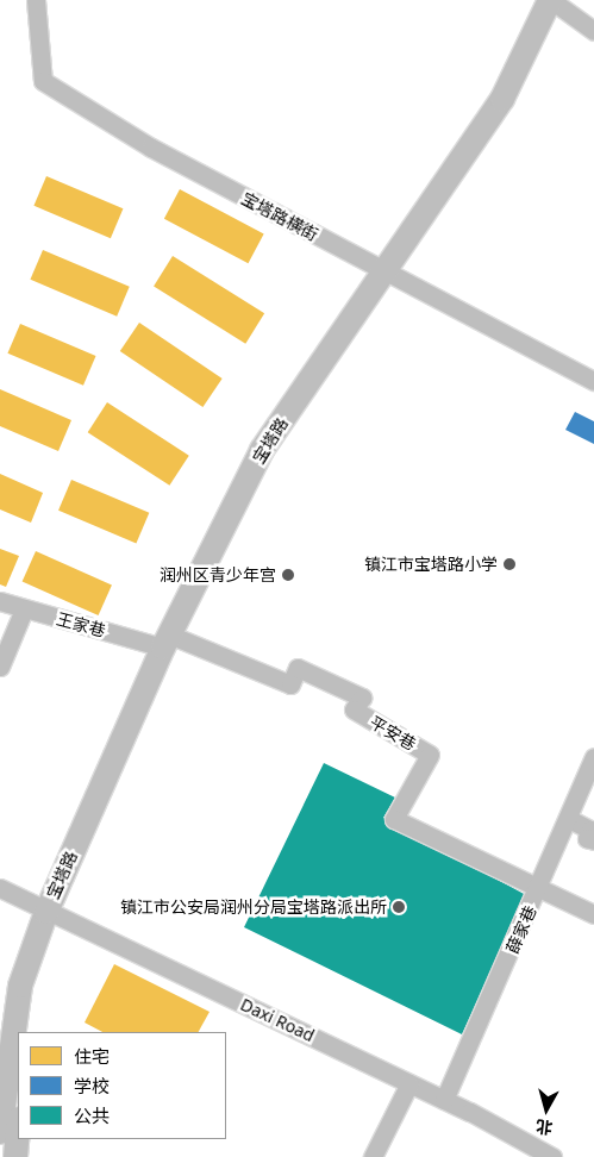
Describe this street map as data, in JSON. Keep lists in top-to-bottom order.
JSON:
{
  "streets": {
    "main road": ["宝塔路"],
    "street": [
      "宝塔路横街",
      "王家巷",
      "平安巷",
      "薛家巷",
      "Daxi Road"
    ]
  },
  "crossings": [
    ["宝塔路横街", "宝塔路"],
    ["宝塔路", "王家巷"],
    ["宝塔路", "平安巷"],
    ["宝塔路", "Daxi Road"],
    ["王家巷", "平安巷"],
    ["平安巷", "薛家巷"],
    ["薛家巷", "Daxi Road"]
  ],
  "places": ["镇江市宝塔路小学", "润州区青少年宫", "镇江市公安局润州分局宝塔路派出所"],
  "legend": ["住宅", "学校", "公共"],
  "north": "bottom"
}
